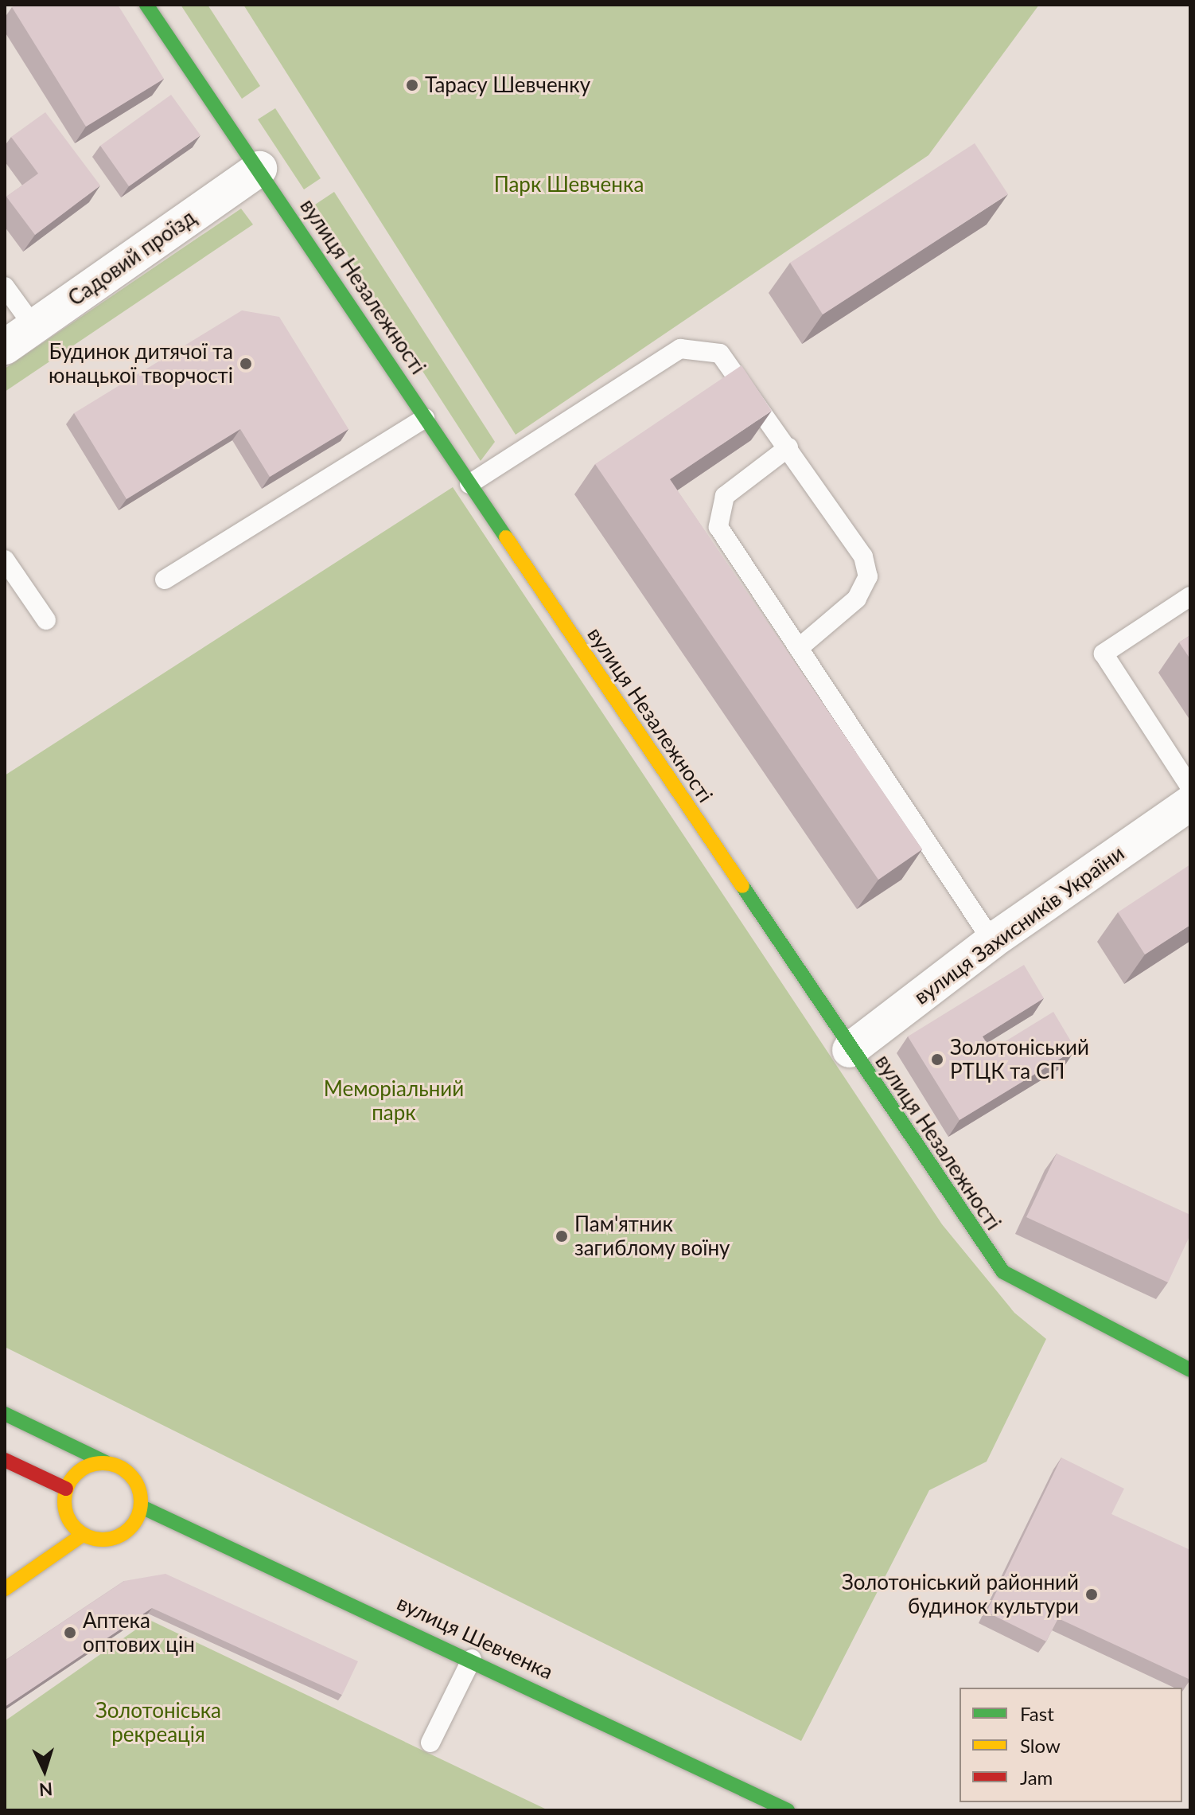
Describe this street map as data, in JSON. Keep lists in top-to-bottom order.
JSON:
{
  "streets": {
    "street": [
      "Садовий проїзд",
      "вулиця Незалежності",
      "вулиця Захисників України",
      "вулиця Шевченка"
    ]
  },
  "crossings": [
    ["Садовий проїзд", "вулиця Незалежності"],
    ["вулиця Незалежності", "вулиця Захисників України"]
  ],
  "parks": ["Парк Шевченка", "Меморіальний парк", "Золотоніська рекреація"],
  "places": [
    "Тарасу Шевченку",
    "Будинок дитячої та юнацької творчості",
    "Золотоніський РТЦК та СП",
    "Пам'ятник загиблому воїну",
    "Золотоніський районний будинок культури",
    "Аптека оптових цін"
  ],
  "legend": ["Fast", "Slow", "Jam"],
  "north": "bottom"
}
